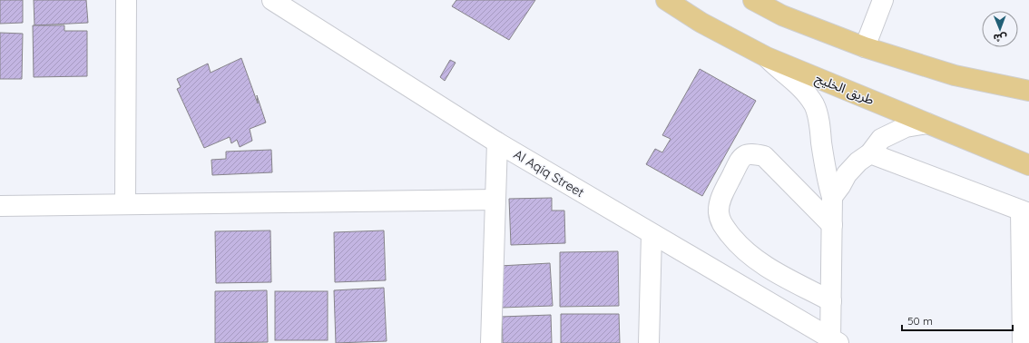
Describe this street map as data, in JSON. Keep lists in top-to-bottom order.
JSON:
{
  "streets": {
    "main road": ["طريق الخليج"],
    "street": ["Al Aqiq Street"]
  },
  "scale_bar": "50 m",
  "north": "bottom"
}
